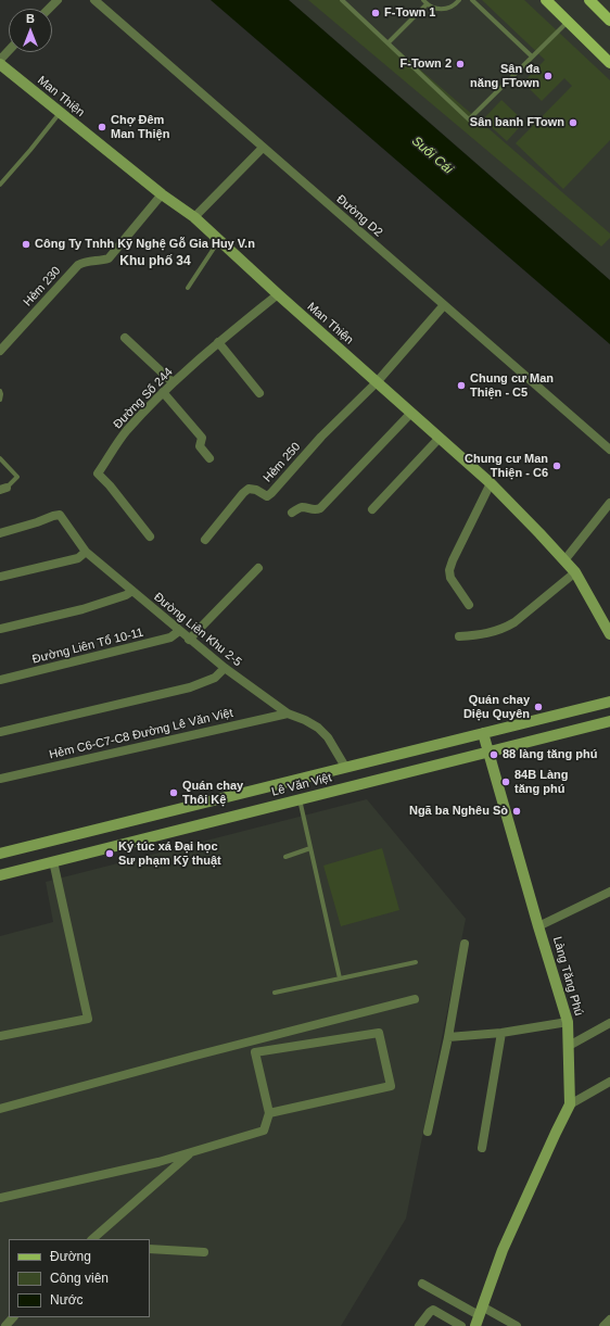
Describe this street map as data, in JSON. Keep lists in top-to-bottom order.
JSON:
{
  "streets": {
    "street": [
      "Man Thiện",
      "Đường D2",
      "Hẻm 230",
      "Đường Số 244",
      "Hẻm 250",
      "Đường Liên Khu 2-5",
      "Đường Liên Tổ 10-11",
      "Hẻm C6-C7-C8 Đường Lê Văn Việt",
      "Lê Văn Việt",
      "Làng Tăng Phú"
    ]
  },
  "crossings": [
    ["Man Thiện", "Hẻm 230"],
    ["Man Thiện", "Đường Số 244"],
    ["Man Thiện", "Hẻm 250"],
    ["Đường Liên Khu 2-5", "Đường Liên Tổ 10-11"],
    ["Đường Liên Khu 2-5", "Hẻm C6-C7-C8 Đường Lê Văn Việt"],
    ["Đường Liên Khu 2-5", "Lê Văn Việt"],
    ["Lê Văn Việt", "Làng Tăng Phú"]
  ],
  "districts": ["Khu phố 34"],
  "water": ["Suối Cái"],
  "places": [
    "F-Town 1",
    "F-Town 2",
    "Sân đa năng FTown",
    "Sân banh FTown",
    "Chợ Đêm Man Thiện",
    "Công Ty Tnhh Kỹ Nghệ Gỗ Gia Huy V.n",
    "Chung cư Man Thiện - C5",
    "Chung cư Man Thiện - C6",
    "Quán chay Diệu Quyên",
    "88 làng tăng phú",
    "84B Làng tăng phú",
    "Quán chay Thôi Kệ",
    "Ngã ba Nghêu Sò",
    "Ký túc xá Đại học Sư phạm Kỹ thuật"
  ],
  "legend": ["Đường", "Công viên", "Nước"],
  "north": "top"
}
